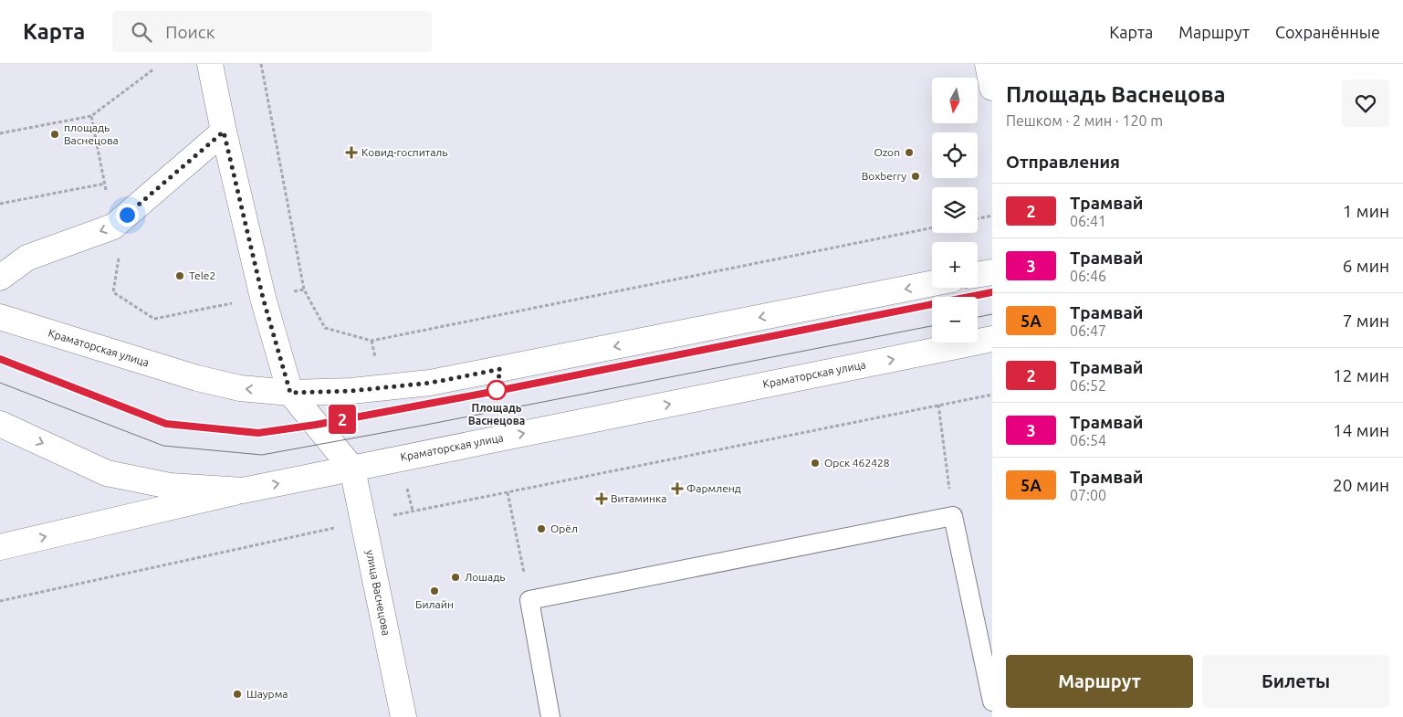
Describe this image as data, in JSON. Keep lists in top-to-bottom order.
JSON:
{
  "streets": {
    "main road": ["Краматорская улица", "улица Васнецова"]
  },
  "crossings": [
    ["Краматорская улица", "улица Васнецова"]
  ],
  "places": {
    "other": [
      "площадь Васнецова",
      "Ozon",
      "Boxberry",
      "Tele2",
      "Площадь Васнецова",
      "Орск 462428",
      "Орёл",
      "Лошадь",
      "Билайн",
      "Шаурма"
    ],
    "health": ["Ковид-госпиталь", "Фармленд", "Витаминка"]
  },
  "lines": ["tram line 2"],
  "north": "bottom",
  "page": {
    "header": "Карта",
    "search": "Поиск",
    "nav": ["Карта", "Маршрут", "Сохранённые"],
    "on_map": "2",
    "heading": [
      ["Площадь Васнецова", "Пешком · 2 мин · 120 m"],
      "Отправления"
    ],
    "map_buttons": ["+", "−"],
    "list": [
      {
        "mark": "2",
        "name": "Трамвай",
        "note": "06:41",
        "value": "1 мин"
      },
      {
        "mark": "3",
        "name": "Трамвай",
        "note": "06:46",
        "value": "6 мин"
      },
      {
        "mark": "5А",
        "name": "Трамвай",
        "note": "06:47",
        "value": "7 мин"
      },
      {
        "mark": "2",
        "name": "Трамвай",
        "note": "06:52",
        "value": "12 мин"
      },
      {
        "mark": "3",
        "name": "Трамвай",
        "note": "06:54",
        "value": "14 мин"
      },
      {
        "mark": "5А",
        "name": "Трамвай",
        "note": "07:00",
        "value": "20 мин"
      }
    ],
    "buttons": ["Маршрут", "Билеты"]
  }
}
